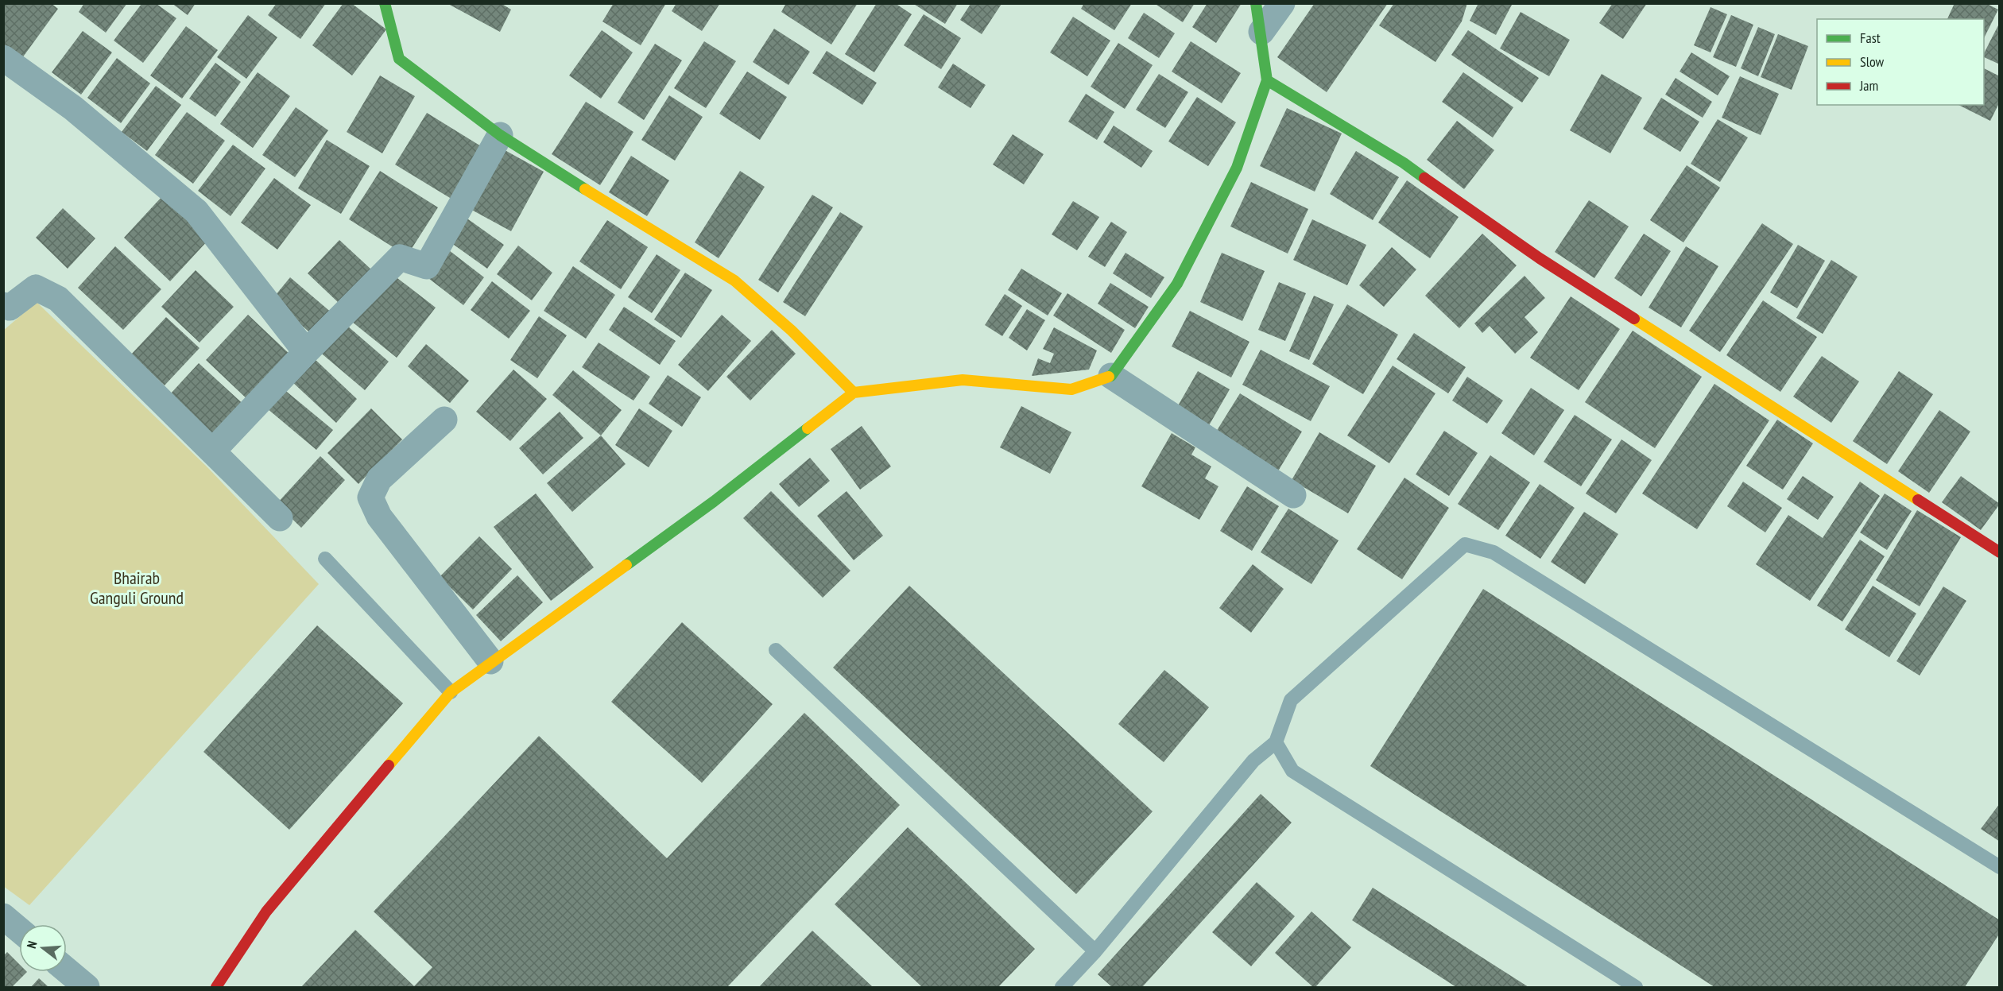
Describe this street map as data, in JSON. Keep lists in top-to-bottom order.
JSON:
{
  "parks": ["Bhairab Ganguli Ground"],
  "legend": ["Fast", "Slow", "Jam"],
  "north": "left"
}
